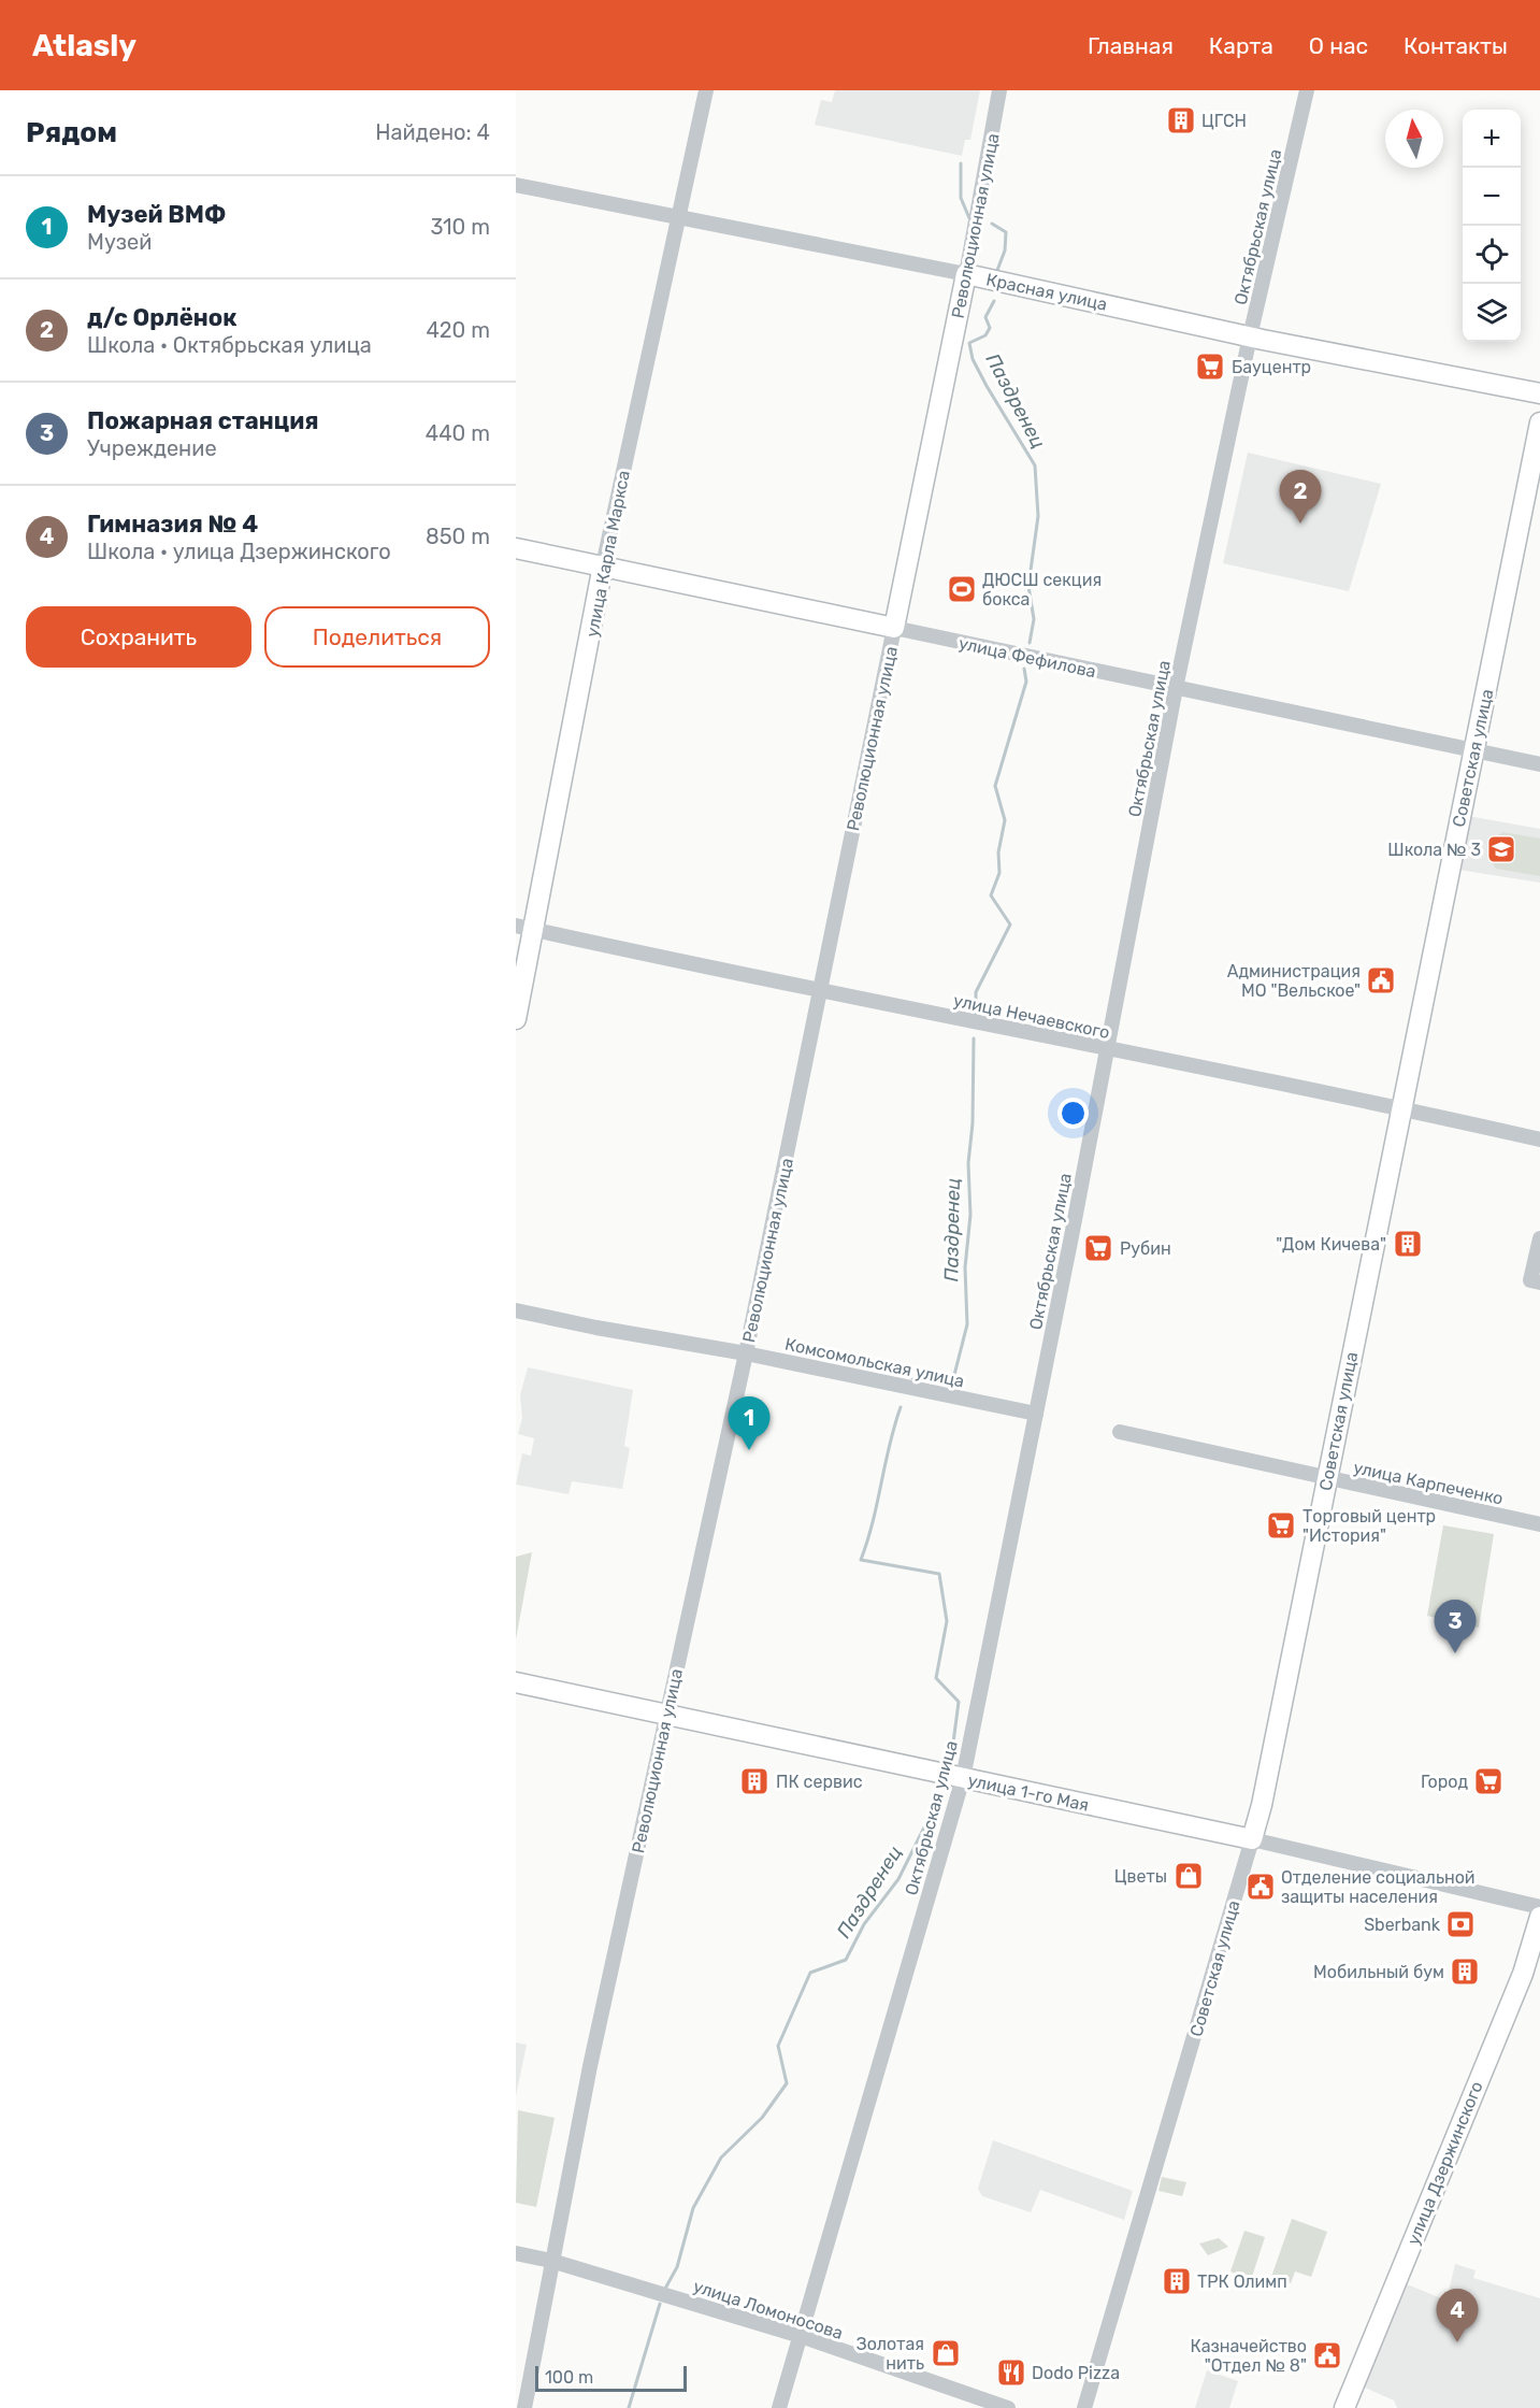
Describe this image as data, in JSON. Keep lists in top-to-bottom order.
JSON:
{
  "streets": {
    "main road": [
      "Революционная улица",
      "Красная улица",
      "улица Карла Маркса",
      "улица Фефилова",
      "Советская улица",
      "улица 1-го Мая",
      "улица Дзержинского"
    ],
    "street": [
      "Октябрьская улица",
      "улица Нечаевского",
      "Комсомольская улица",
      "улица Карпеченко",
      "улица Ломоносова"
    ]
  },
  "crossings": [
    ["Революционная улица", "Красная улица"],
    ["Революционная улица", "улица Фефилова"],
    ["Революционная улица", "улица Нечаевского"],
    ["Революционная улица", "Комсомольская улица"],
    ["Революционная улица", "улица 1-го Мая"],
    ["Революционная улица", "улица Ломоносова"],
    ["Октябрьская улица", "Красная улица"],
    ["Октябрьская улица", "улица Фефилова"],
    ["Октябрьская улица", "улица Нечаевского"],
    ["Октябрьская улица", "Комсомольская улица"],
    ["Октябрьская улица", "улица 1-го Мая"],
    ["Октябрьская улица", "улица Ломоносова"],
    ["Красная улица", "улица Карла Маркса"],
    ["улица Карла Маркса", "улица Фефилова"],
    ["улица Карла Маркса", "улица Нечаевского"],
    ["улица Фефилова", "Советская улица"],
    ["Советская улица", "улица Нечаевского"],
    ["Советская улица", "улица Карпеченко"],
    ["Советская улица", "улица 1-го Мая"]
  ],
  "water": ["Паздренец"],
  "places": {
    "building": [
      "ЦГСН",
      "\"Дом Кичева\"",
      "ПК сервис",
      "Мобильный бум",
      "ТРК Олимп"
    ],
    "supermarket": [
      "Бауцентр",
      "Рубин",
      "Торговый центр \"История\"",
      "Город"
    ],
    "sports": ["ДЮСШ секция бокса"],
    "school or university": ["Школа № 3"],
    "public building": ["Администрация МО \"Вельское\"", "Отделение социальной защиты населения", "Казначейство \"Отдел № 8\""],
    "shop": ["Цветы", "Золотая нить"],
    "bank": ["Sberbank"],
    "restaurant": ["Dodo Pizza"]
  },
  "scale_bar": "100 m",
  "north": "top",
  "page": {
    "header": "Atlasly",
    "nav": [
      "Главная",
      "Карта",
      "О нас",
      "Контакты"
    ],
    "heading": ["Рядом", "Найдено: 4"],
    "map_buttons": ["+", "−"],
    "list": [
      {
        "mark": "1",
        "name": "Музей ВМФ",
        "note": "Музей",
        "value": "310 m"
      },
      {
        "mark": "2",
        "name": "д/с Орлёнок",
        "note": "Школа · Октябрьская улица",
        "value": "420 m"
      },
      {
        "mark": "3",
        "name": "Пожарная станция",
        "note": "Учреждение",
        "value": "440 m"
      },
      {
        "mark": "4",
        "name": "Гимназия № 4",
        "note": "Школа · улица Дзержинского",
        "value": "850 m"
      }
    ],
    "pins": [
      "2",
      "1",
      "3",
      "4"
    ],
    "buttons": ["Сохранить", "Поделиться"],
    "scale": "100 m"
  }
}
